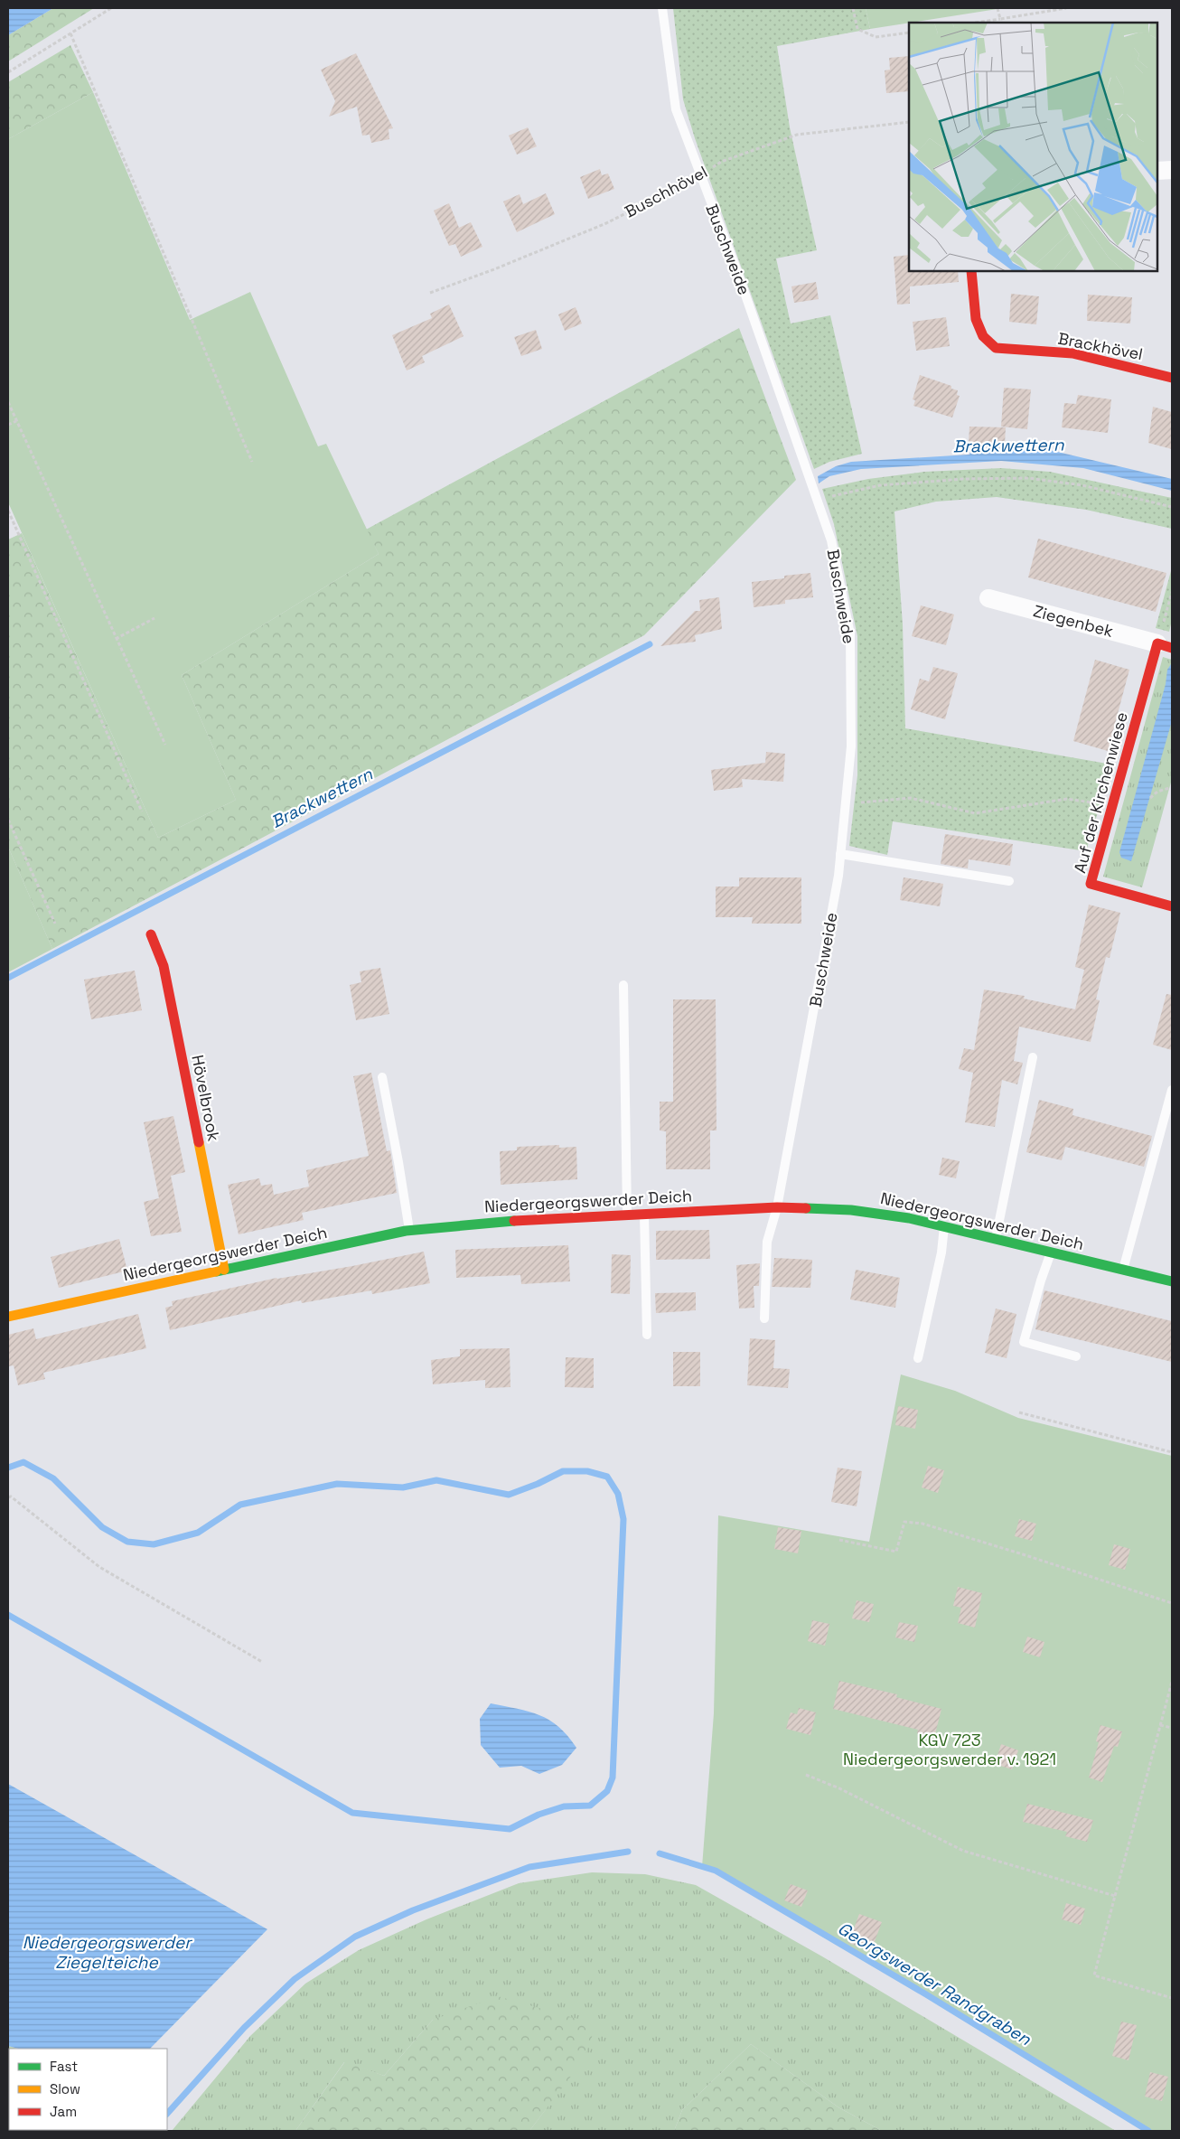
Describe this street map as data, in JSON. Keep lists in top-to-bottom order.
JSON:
{
  "streets": {
    "street": [
      "Brackhövel",
      "Ziegenbek",
      "Auf der Kirchenwiese",
      "Hövelbrook",
      "Niedergeorgswerder Deich"
    ],
    "lane": ["Buschweide"],
    "path": ["Buschhövel"]
  },
  "crossings": [
    ["Buschhövel", "Buschweide"],
    ["Buschweide", "Niedergeorgswerder Deich"],
    ["Ziegenbek", "Auf der Kirchenwiese"],
    ["Hövelbrook", "Niedergeorgswerder Deich"]
  ],
  "water": ["Brackwettern", "Niedergeorgswerder Ziegelteiche", "Georgswerder Randgraben"],
  "parks": ["KGV 723 Niedergeorgswerder v. 1921"],
  "legend": ["Fast", "Slow", "Jam"]
}
